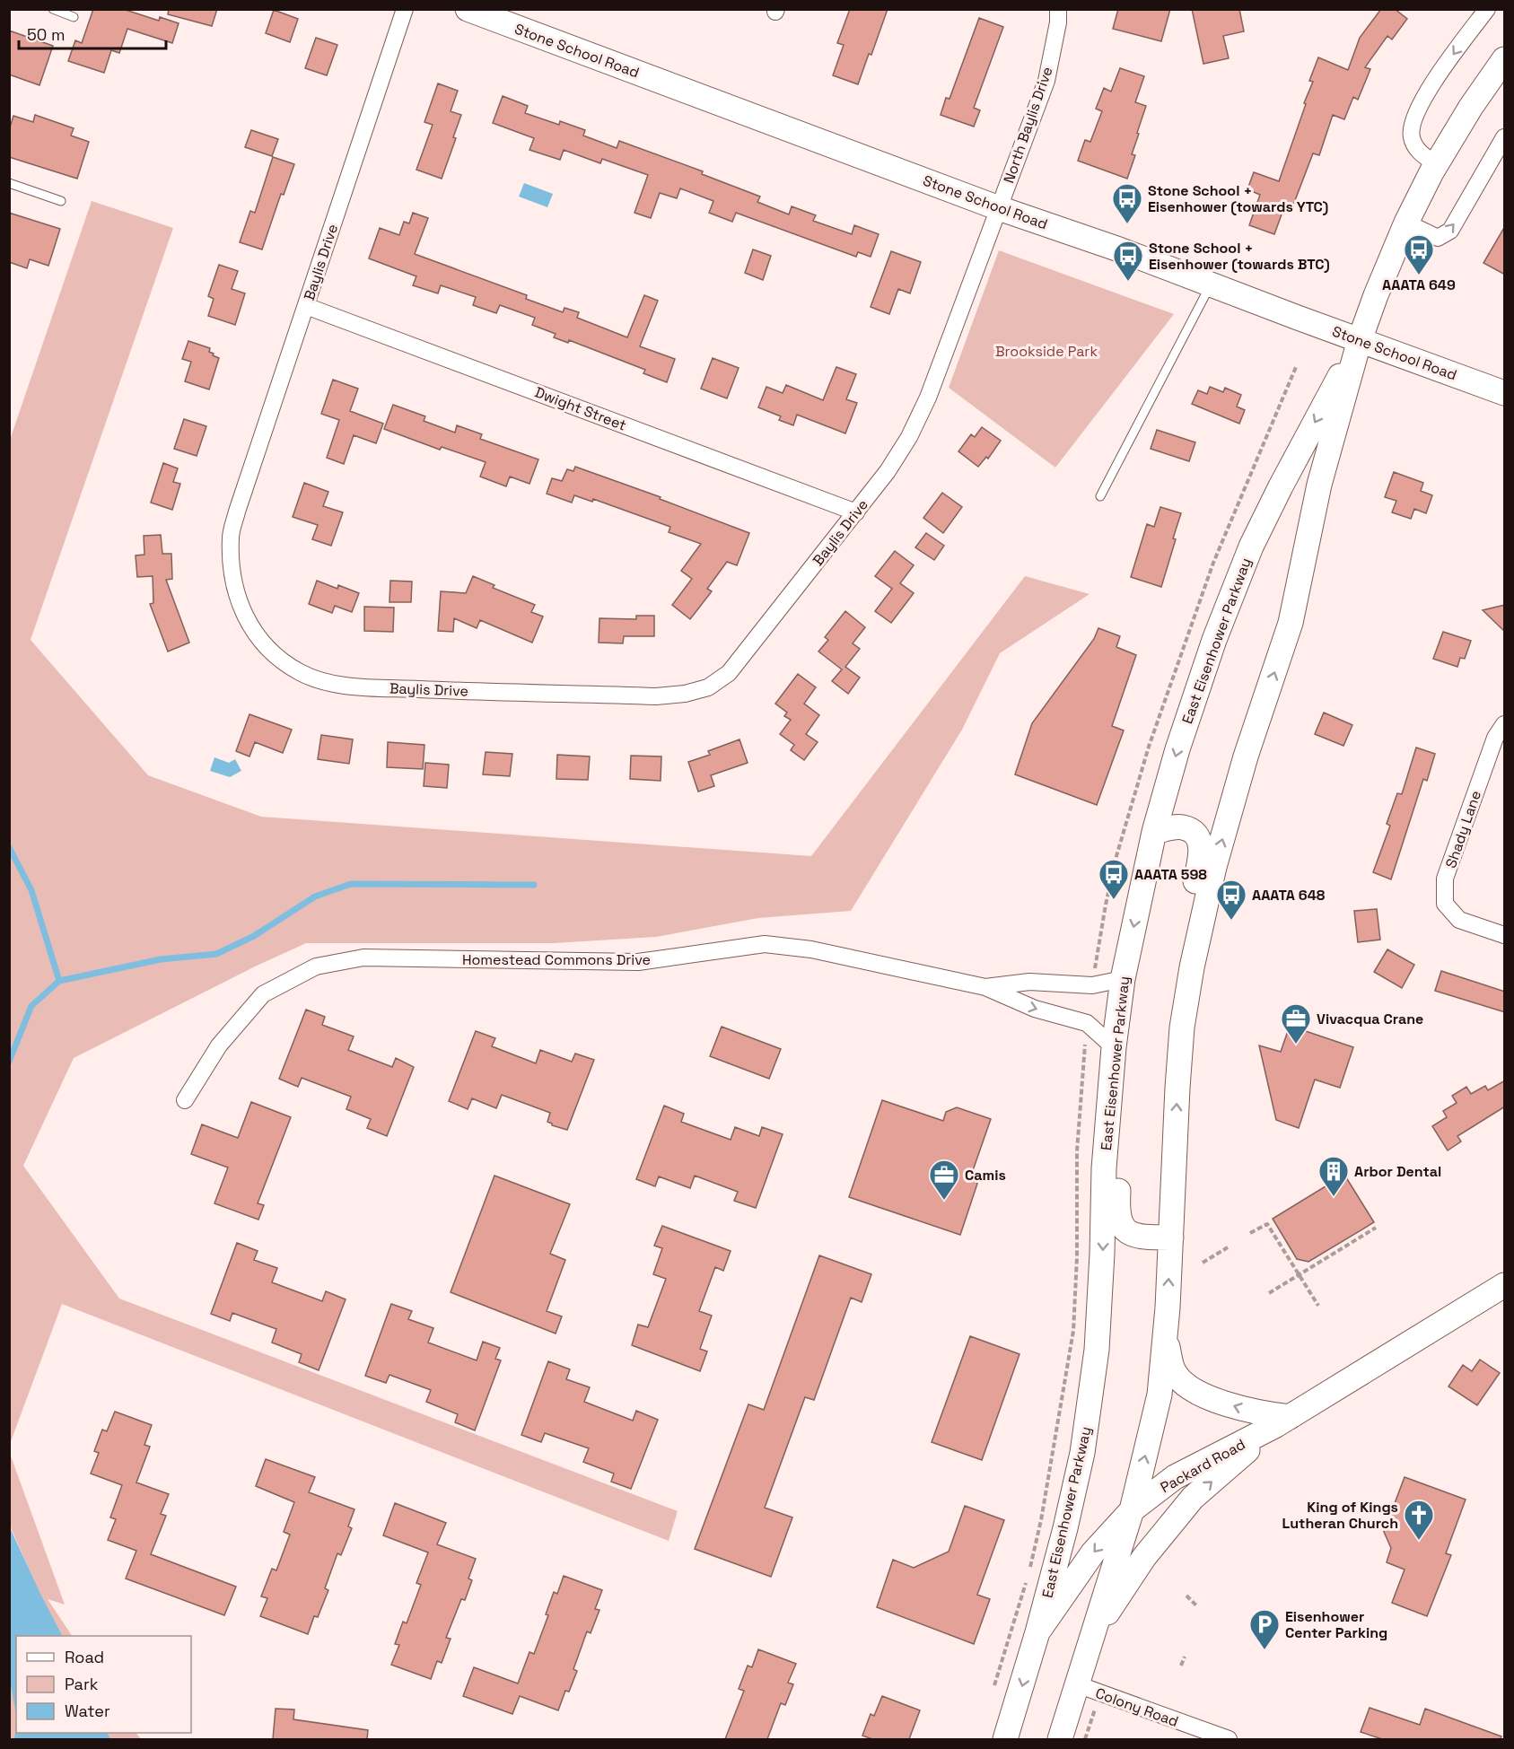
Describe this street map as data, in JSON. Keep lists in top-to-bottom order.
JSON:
{
  "streets": {
    "main road": ["Stone School Road", "East Eisenhower Parkway", "Packard Road"],
    "street": [
      "North Baylis Drive",
      "Baylis Drive",
      "Dwight Street",
      "Shady Lane",
      "Homestead Commons Drive",
      "Colony Road"
    ]
  },
  "crossings": [
    ["Stone School Road", "North Baylis Drive"],
    ["Stone School Road", "Baylis Drive"],
    ["Stone School Road", "East Eisenhower Parkway"],
    ["North Baylis Drive", "Baylis Drive"],
    ["Baylis Drive", "Dwight Street"],
    ["East Eisenhower Parkway", "Homestead Commons Drive"],
    ["East Eisenhower Parkway", "Packard Road"]
  ],
  "parks": ["Brookside Park"],
  "places": {
    "bus stop": [
      "Stone School + Eisenhower (towards YTC)",
      "AAATA 649",
      "Stone School + Eisenhower (towards BTC)",
      "AAATA 598",
      "AAATA 648"
    ],
    "office": ["Vivacqua Crane", "Camis"],
    "building": ["Arbor Dental"],
    "church": ["King of Kings Lutheran Church"],
    "parking": ["Eisenhower Center Parking"]
  },
  "legend": ["Road", "Park", "Water"],
  "scale_bar": "50 m"
}
